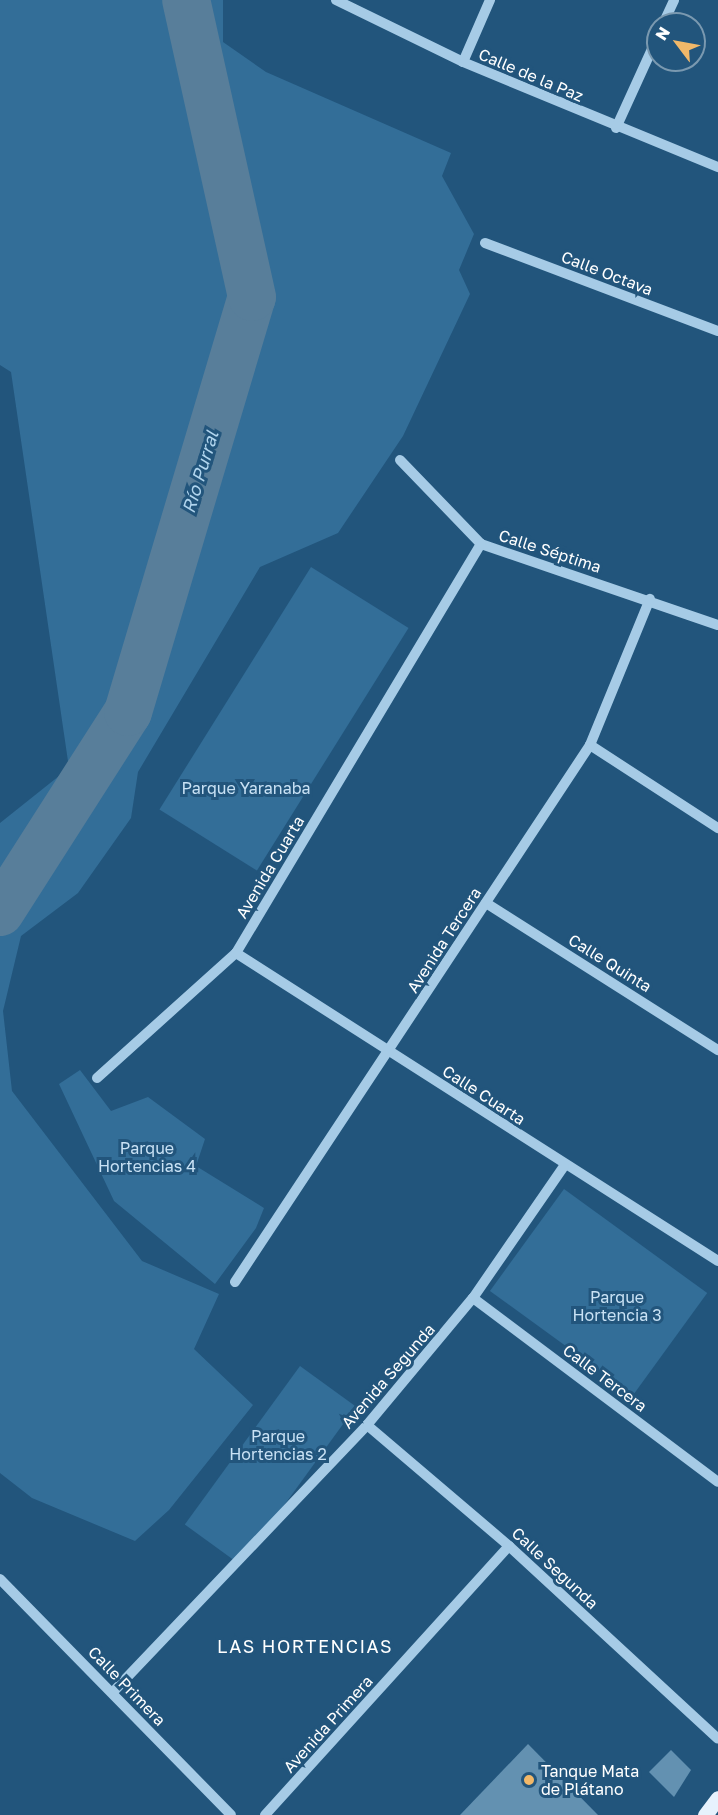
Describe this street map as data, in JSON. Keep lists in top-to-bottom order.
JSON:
{
  "streets": {
    "street": [
      "Calle de la Paz",
      "Calle Octava",
      "Calle Séptima",
      "Avenida Cuarta",
      "Avenida Tercera",
      "Calle Quinta",
      "Calle Cuarta",
      "Avenida Segunda",
      "Calle Tercera",
      "Calle Segunda",
      "Calle Primera",
      "Avenida Primera"
    ]
  },
  "crossings": [
    ["Calle Séptima", "Avenida Cuarta"],
    ["Calle Séptima", "Avenida Tercera"],
    ["Avenida Cuarta", "Calle Cuarta"],
    ["Avenida Tercera", "Calle Quinta"],
    ["Avenida Tercera", "Calle Cuarta"],
    ["Calle Cuarta", "Avenida Segunda"],
    ["Avenida Segunda", "Calle Tercera"],
    ["Avenida Segunda", "Calle Segunda"],
    ["Avenida Segunda", "Calle Primera"],
    ["Calle Segunda", "Avenida Primera"]
  ],
  "districts": ["LAS HORTENCIAS"],
  "water": ["Río Purral"],
  "parks": [
    "Parque Yaranaba",
    "Parque Hortencias 4",
    "Parque Hortencia 3",
    "Parque Hortencias 2"
  ],
  "places": ["Tanque Mata de Plátano"],
  "north": "top left"
}
